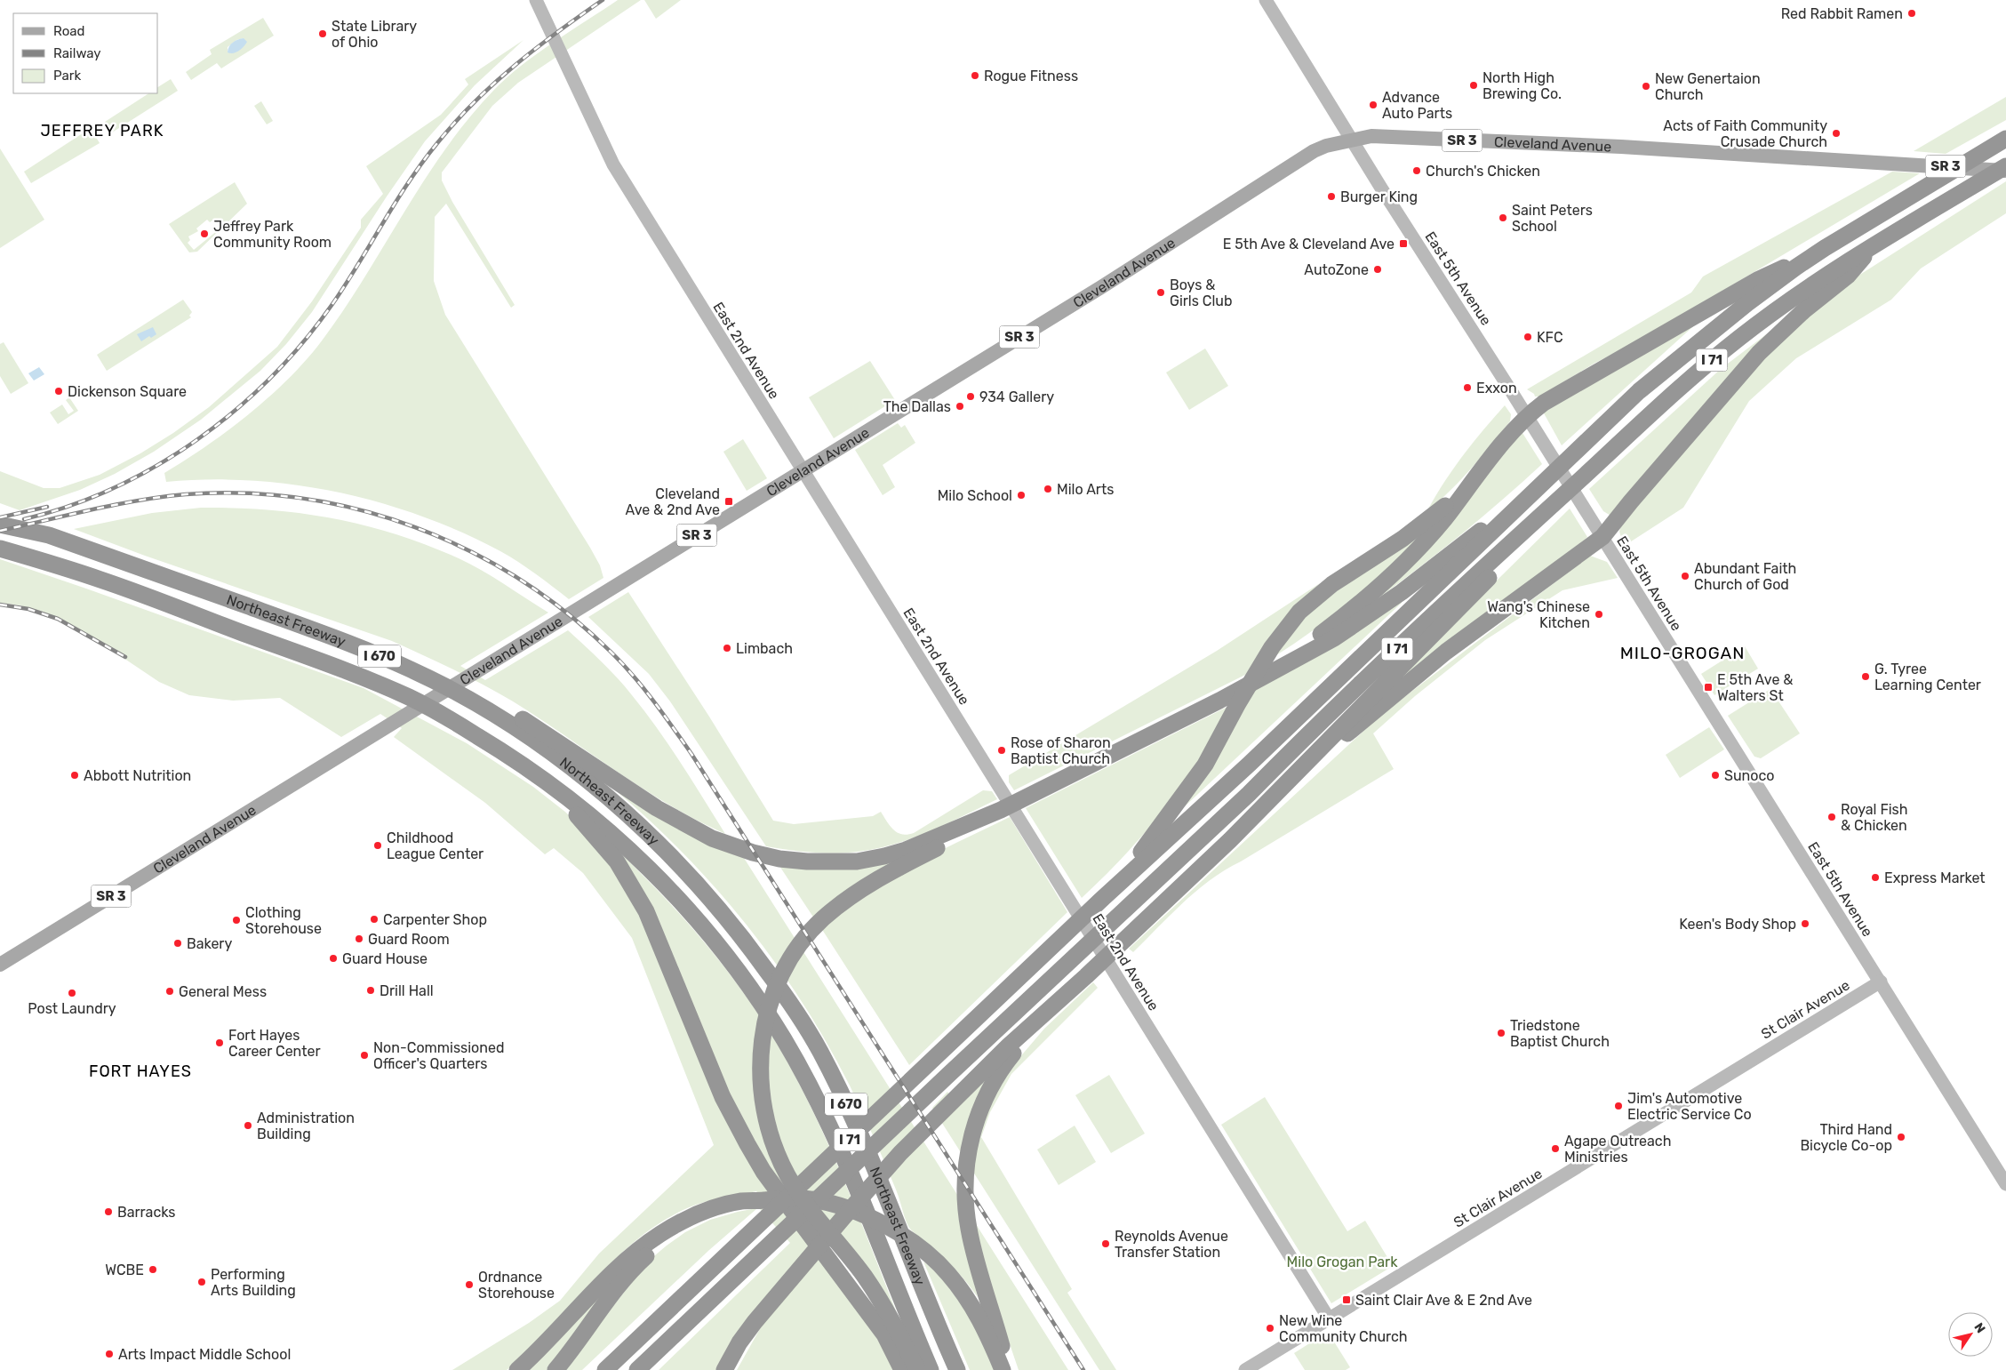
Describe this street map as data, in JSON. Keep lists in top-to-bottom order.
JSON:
{
  "streets": {
    "highway": ["I 71", "Northeast Freeway", "I 670"],
    "main road": ["SR 3", "Cleveland Avenue"],
    "street": ["East 5th Avenue", "East 2nd Avenue", "St Clair Avenue"]
  },
  "crossings": [
    ["Cleveland Avenue", "East 5th Avenue"],
    ["Cleveland Avenue", "East 2nd Avenue"],
    ["East 5th Avenue", "St Clair Avenue"],
    ["East 2nd Avenue", "St Clair Avenue"],
    ["Northeast Freeway", "I 670"]
  ],
  "districts": ["JEFFREY PARK", "MILO-GROGAN", "FORT HAYES"],
  "parks": ["Milo Grogan Park"],
  "places": {
    "other": [
      "Red Rabbit Ramen",
      "State Library of Ohio",
      "Rogue Fitness",
      "North High Brewing Co.",
      "New Genertaion Church",
      "Advance Auto Parts",
      "Acts of Faith Community Crusade Church",
      "Church's Chicken",
      "Burger King",
      "Saint Peters School",
      "Jeffrey Park Community Room",
      "AutoZone",
      "Boys & Girls Club",
      "KFC",
      "Exxon",
      "Dickenson Square",
      "934 Gallery",
      "The Dallas",
      "Milo Arts",
      "Milo School",
      "Abundant Faith Church of God",
      "Wang's Chinese Kitchen",
      "Limbach",
      "G. Tyree Learning Center",
      "Rose of Sharon Baptist Church",
      "Abbott Nutrition",
      "Sunoco",
      "Royal Fish & Chicken",
      "Childhood League Center",
      "Express Market",
      "Carpenter Shop",
      "Clothing Storehouse",
      "Keen's Body Shop",
      "Guard Room",
      "Bakery",
      "Guard House",
      "Drill Hall",
      "General Mess",
      "Post Laundry",
      "Triedstone Baptist Church",
      "Fort Hayes Career Center",
      "Non-Commissioned Officer's Quarters",
      "Jim's Automotive Electric Service Co",
      "Administration Building",
      "Third Hand Bicycle Co-op",
      "Agape Outreach Ministries",
      "Barracks",
      "Reynolds Avenue Transfer Station",
      "WCBE",
      "Performing Arts Building",
      "Ordnance Storehouse",
      "New Wine Community Church",
      "Arts Impact Middle School"
    ],
    "transit": [
      "E 5th Ave & Cleveland Ave",
      "Cleveland Ave & 2nd Ave",
      "E 5th Ave & Walters St",
      "Saint Clair Ave & E 2nd Ave"
    ]
  },
  "legend": ["Road", "Railway", "Park"],
  "north": "top right"
}
